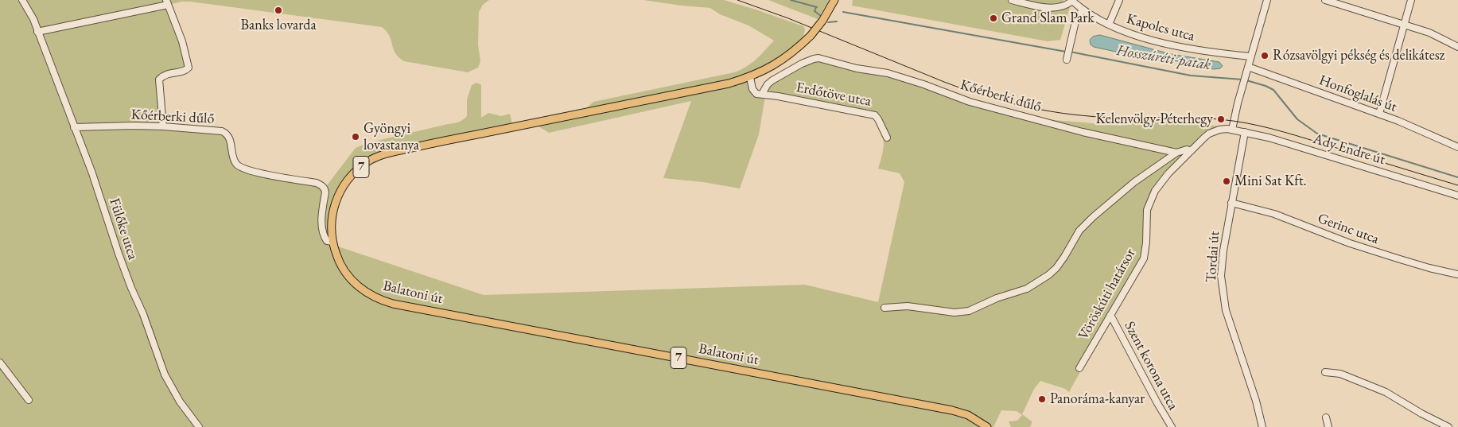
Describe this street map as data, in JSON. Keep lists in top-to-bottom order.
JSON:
{
  "streets": {
    "main road": ["7", "Balatoni út"],
    "street": [
      "Kapolcs utca",
      "Honfoglalás út",
      "Erdőtöve utca",
      "Kőérberki dűlő",
      "Ady Endre út",
      "Fülőke utca",
      "Gerinc utca",
      "Tordai út",
      "Vöröskúti határsor",
      "Szent korona utca"
    ]
  },
  "crossings": [
    ["Erdőtöve utca", "Kőérberki dűlő"],
    ["Kőérberki dűlő", "Fülőke utca"],
    ["Kőérberki dűlő", "Balatoni út"],
    ["Kőérberki dűlő", "Vöröskúti határsor"],
    ["Ady Endre út", "Tordai út"],
    ["Ady Endre út", "Vöröskúti határsor"],
    ["Gerinc utca", "Tordai út"],
    ["Vöröskúti határsor", "Szent korona utca"]
  ],
  "water": ["Hosszúréti-patak"],
  "places": [
    "Banks lovarda",
    "Grand Slam Park",
    "Rózsavölgyi pékség és delikátesz",
    "Kelenvölgy-Péterhegy",
    "Gyöngyi lovastanya",
    "Mini Sat Kft.",
    "Panoráma-kanyar"
  ]
}
